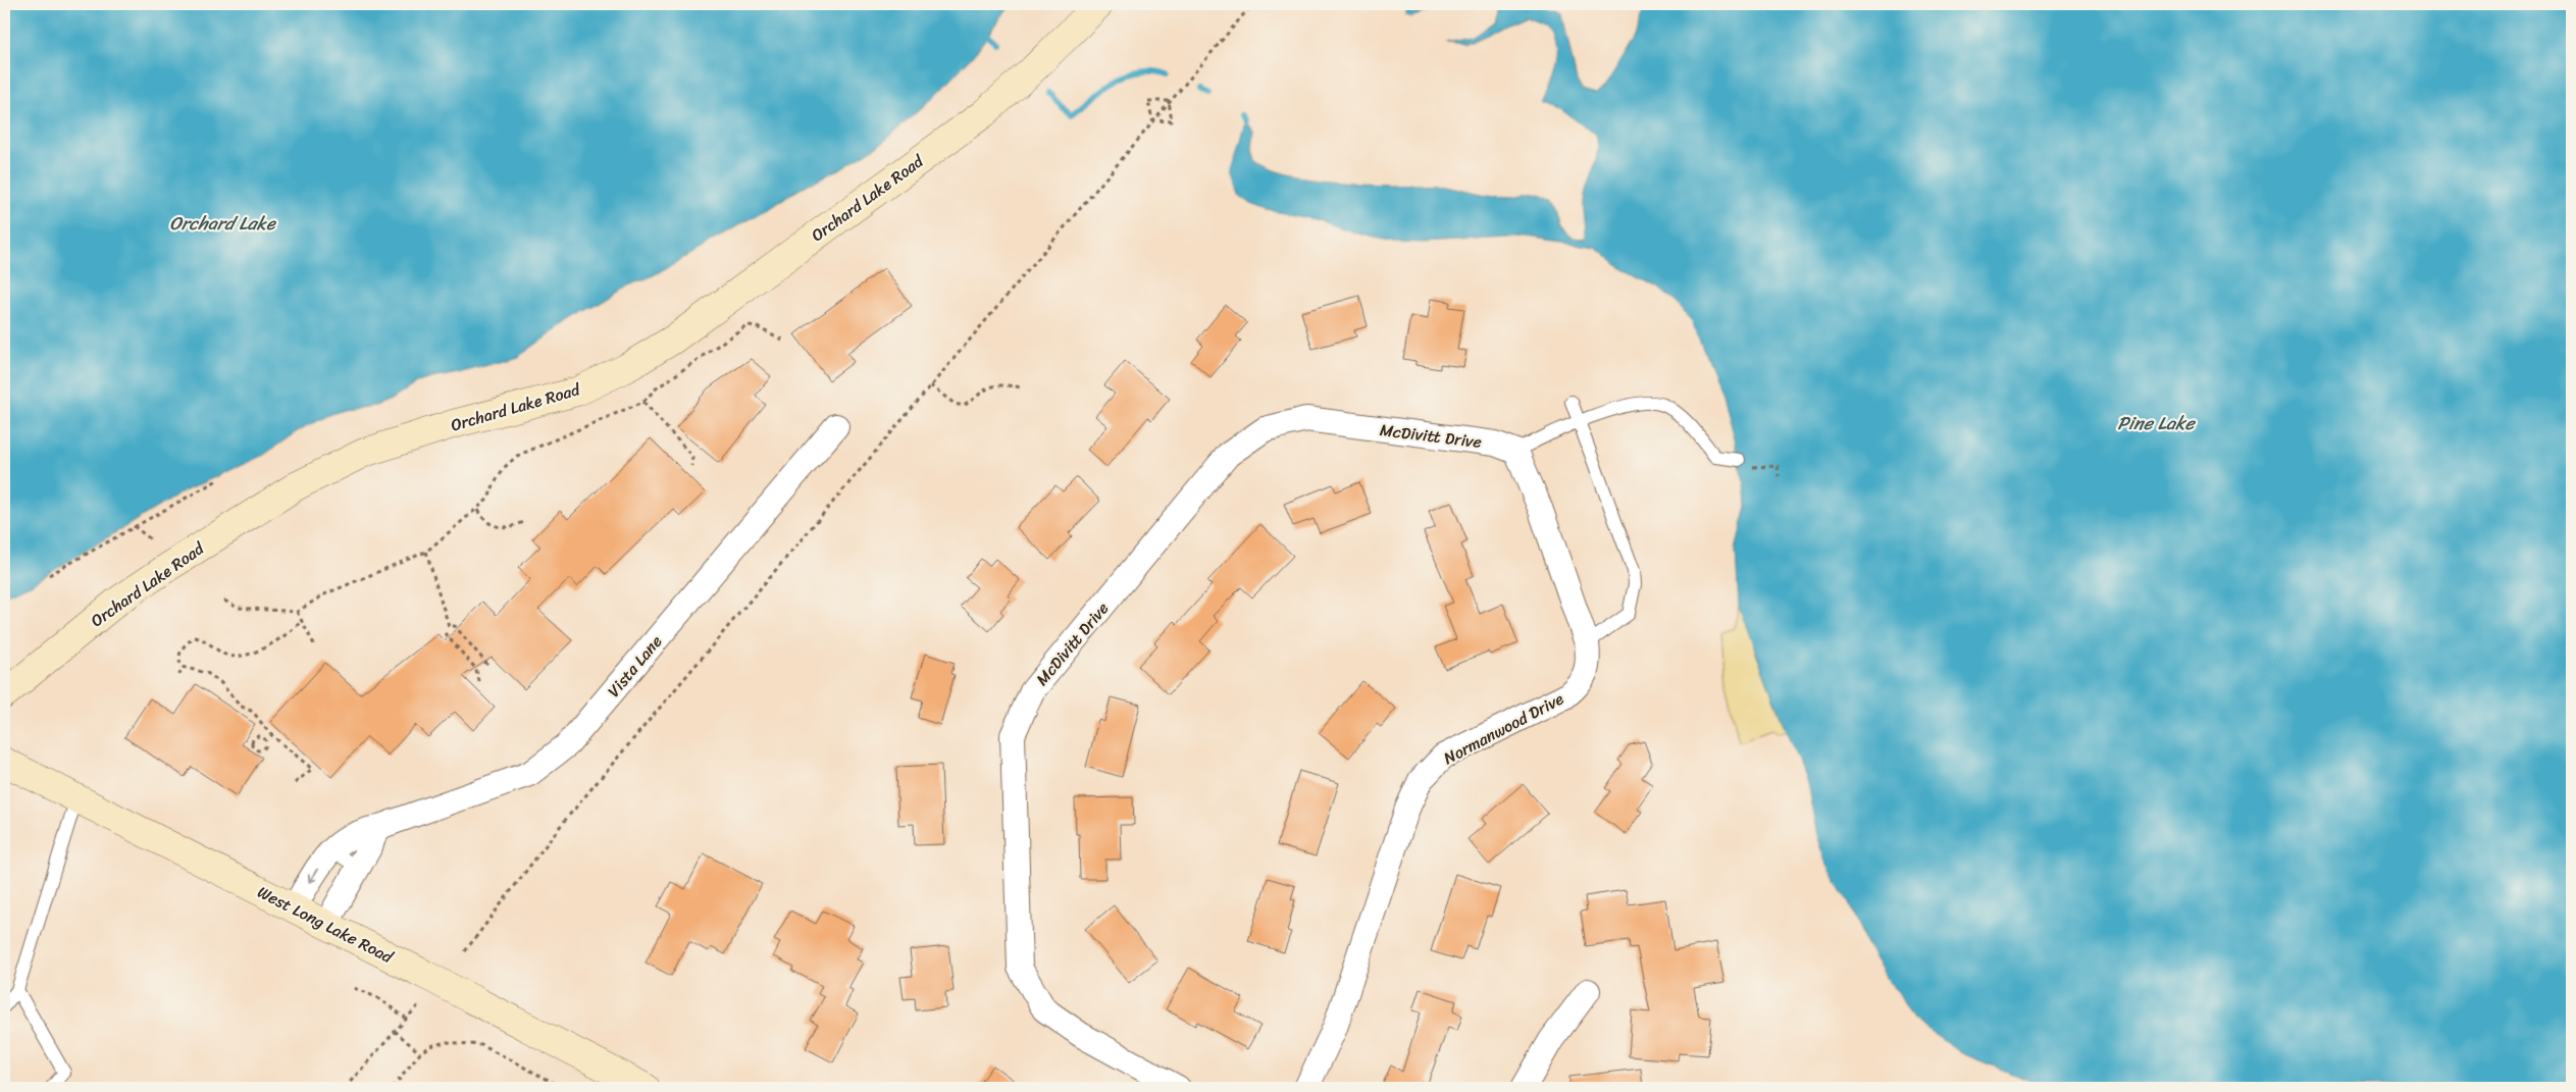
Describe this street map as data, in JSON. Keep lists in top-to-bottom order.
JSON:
{
  "streets": {
    "main road": ["Orchard Lake Road", "West Long Lake Road"],
    "street": ["McDivitt Drive", "Vista Lane", "Normanwood Drive"]
  },
  "crossings": [
    ["McDivitt Drive", "Normanwood Drive"],
    ["Vista Lane", "West Long Lake Road"]
  ],
  "water": ["Orchard Lake", "Pine Lake"]
}
